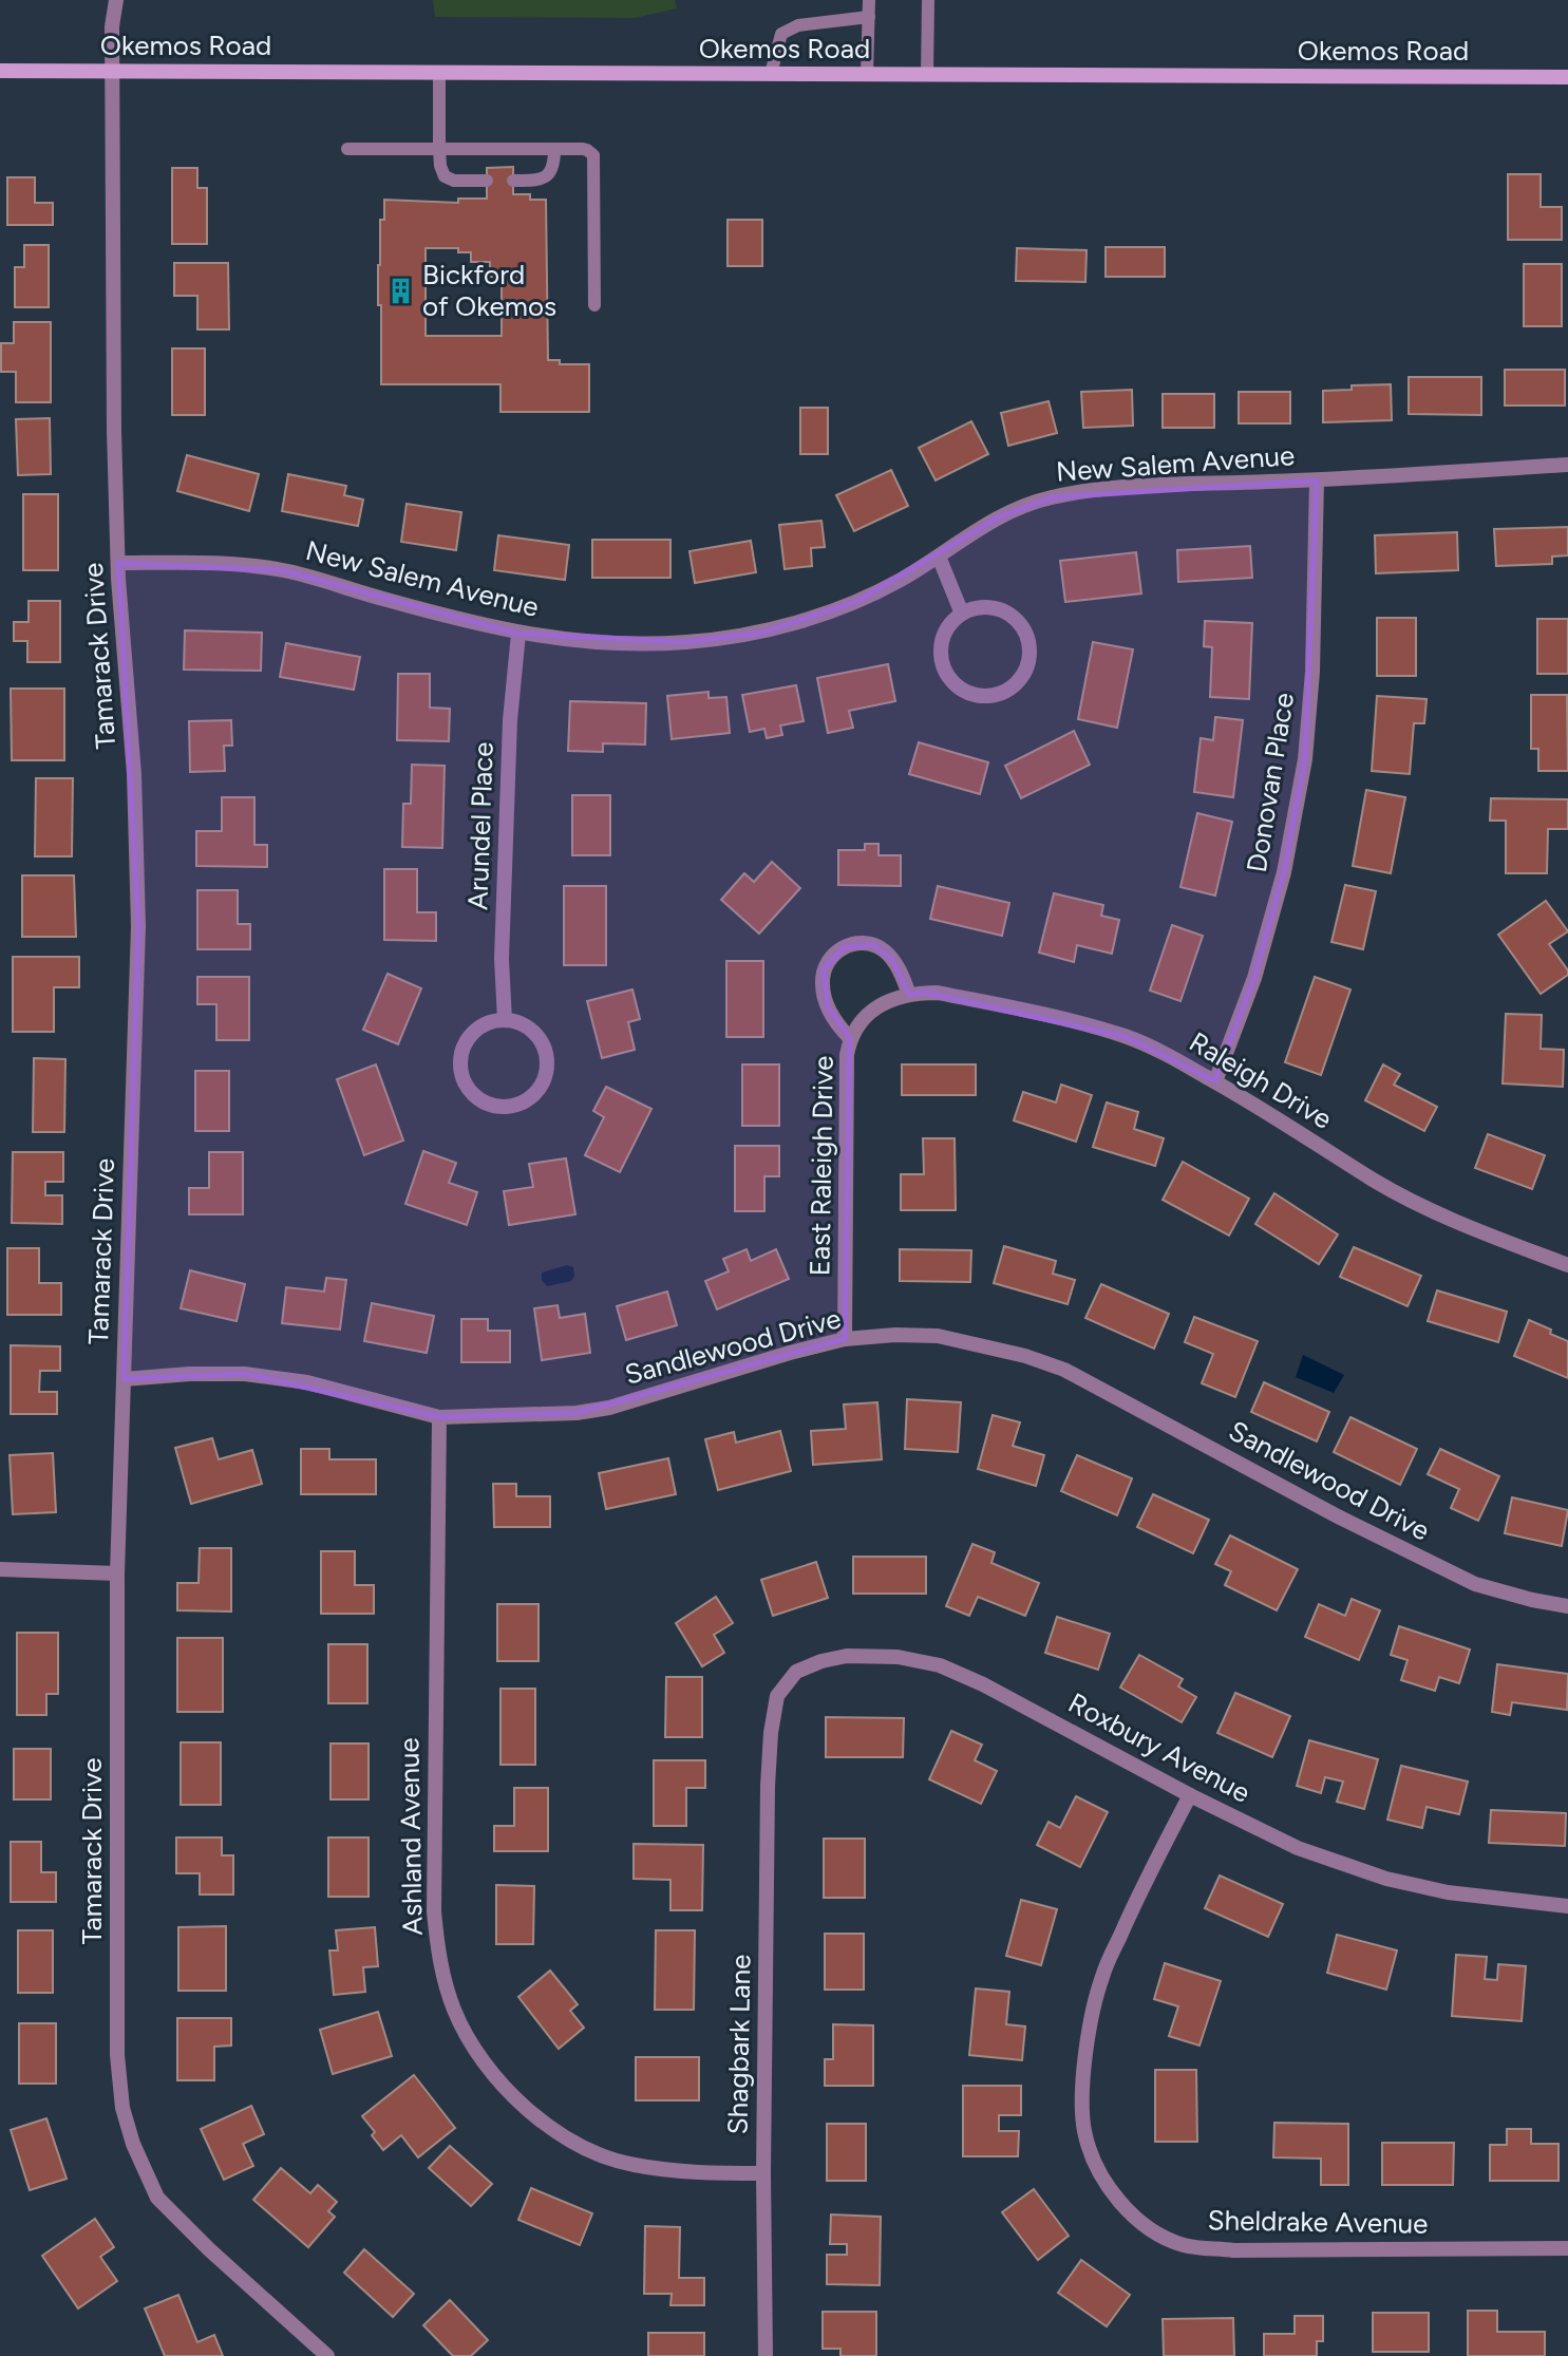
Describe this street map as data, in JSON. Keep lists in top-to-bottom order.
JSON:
{
  "streets": {
    "main road": ["Okemos Road"],
    "street": [
      "New Salem Avenue",
      "Tamarack Drive",
      "Donovan Place",
      "Arundel Place",
      "Raleigh Drive",
      "East Raleigh Drive",
      "Sandlewood Drive",
      "Roxbury Avenue",
      "Ashland Avenue",
      "Shagbark Lane",
      "Sheldrake Avenue"
    ]
  },
  "crossings": [
    ["Okemos Road", "Tamarack Drive"],
    ["New Salem Avenue", "Tamarack Drive"],
    ["New Salem Avenue", "Donovan Place"],
    ["New Salem Avenue", "Arundel Place"],
    ["Tamarack Drive", "Sandlewood Drive"],
    ["Donovan Place", "Raleigh Drive"],
    ["Raleigh Drive", "East Raleigh Drive"],
    ["East Raleigh Drive", "Sandlewood Drive"],
    ["Sandlewood Drive", "Ashland Avenue"],
    ["Roxbury Avenue", "Shagbark Lane"],
    ["Roxbury Avenue", "Sheldrake Avenue"],
    ["Ashland Avenue", "Shagbark Lane"]
  ],
  "places": {
    "building": ["Bickford of Okemos"]
  }
}
